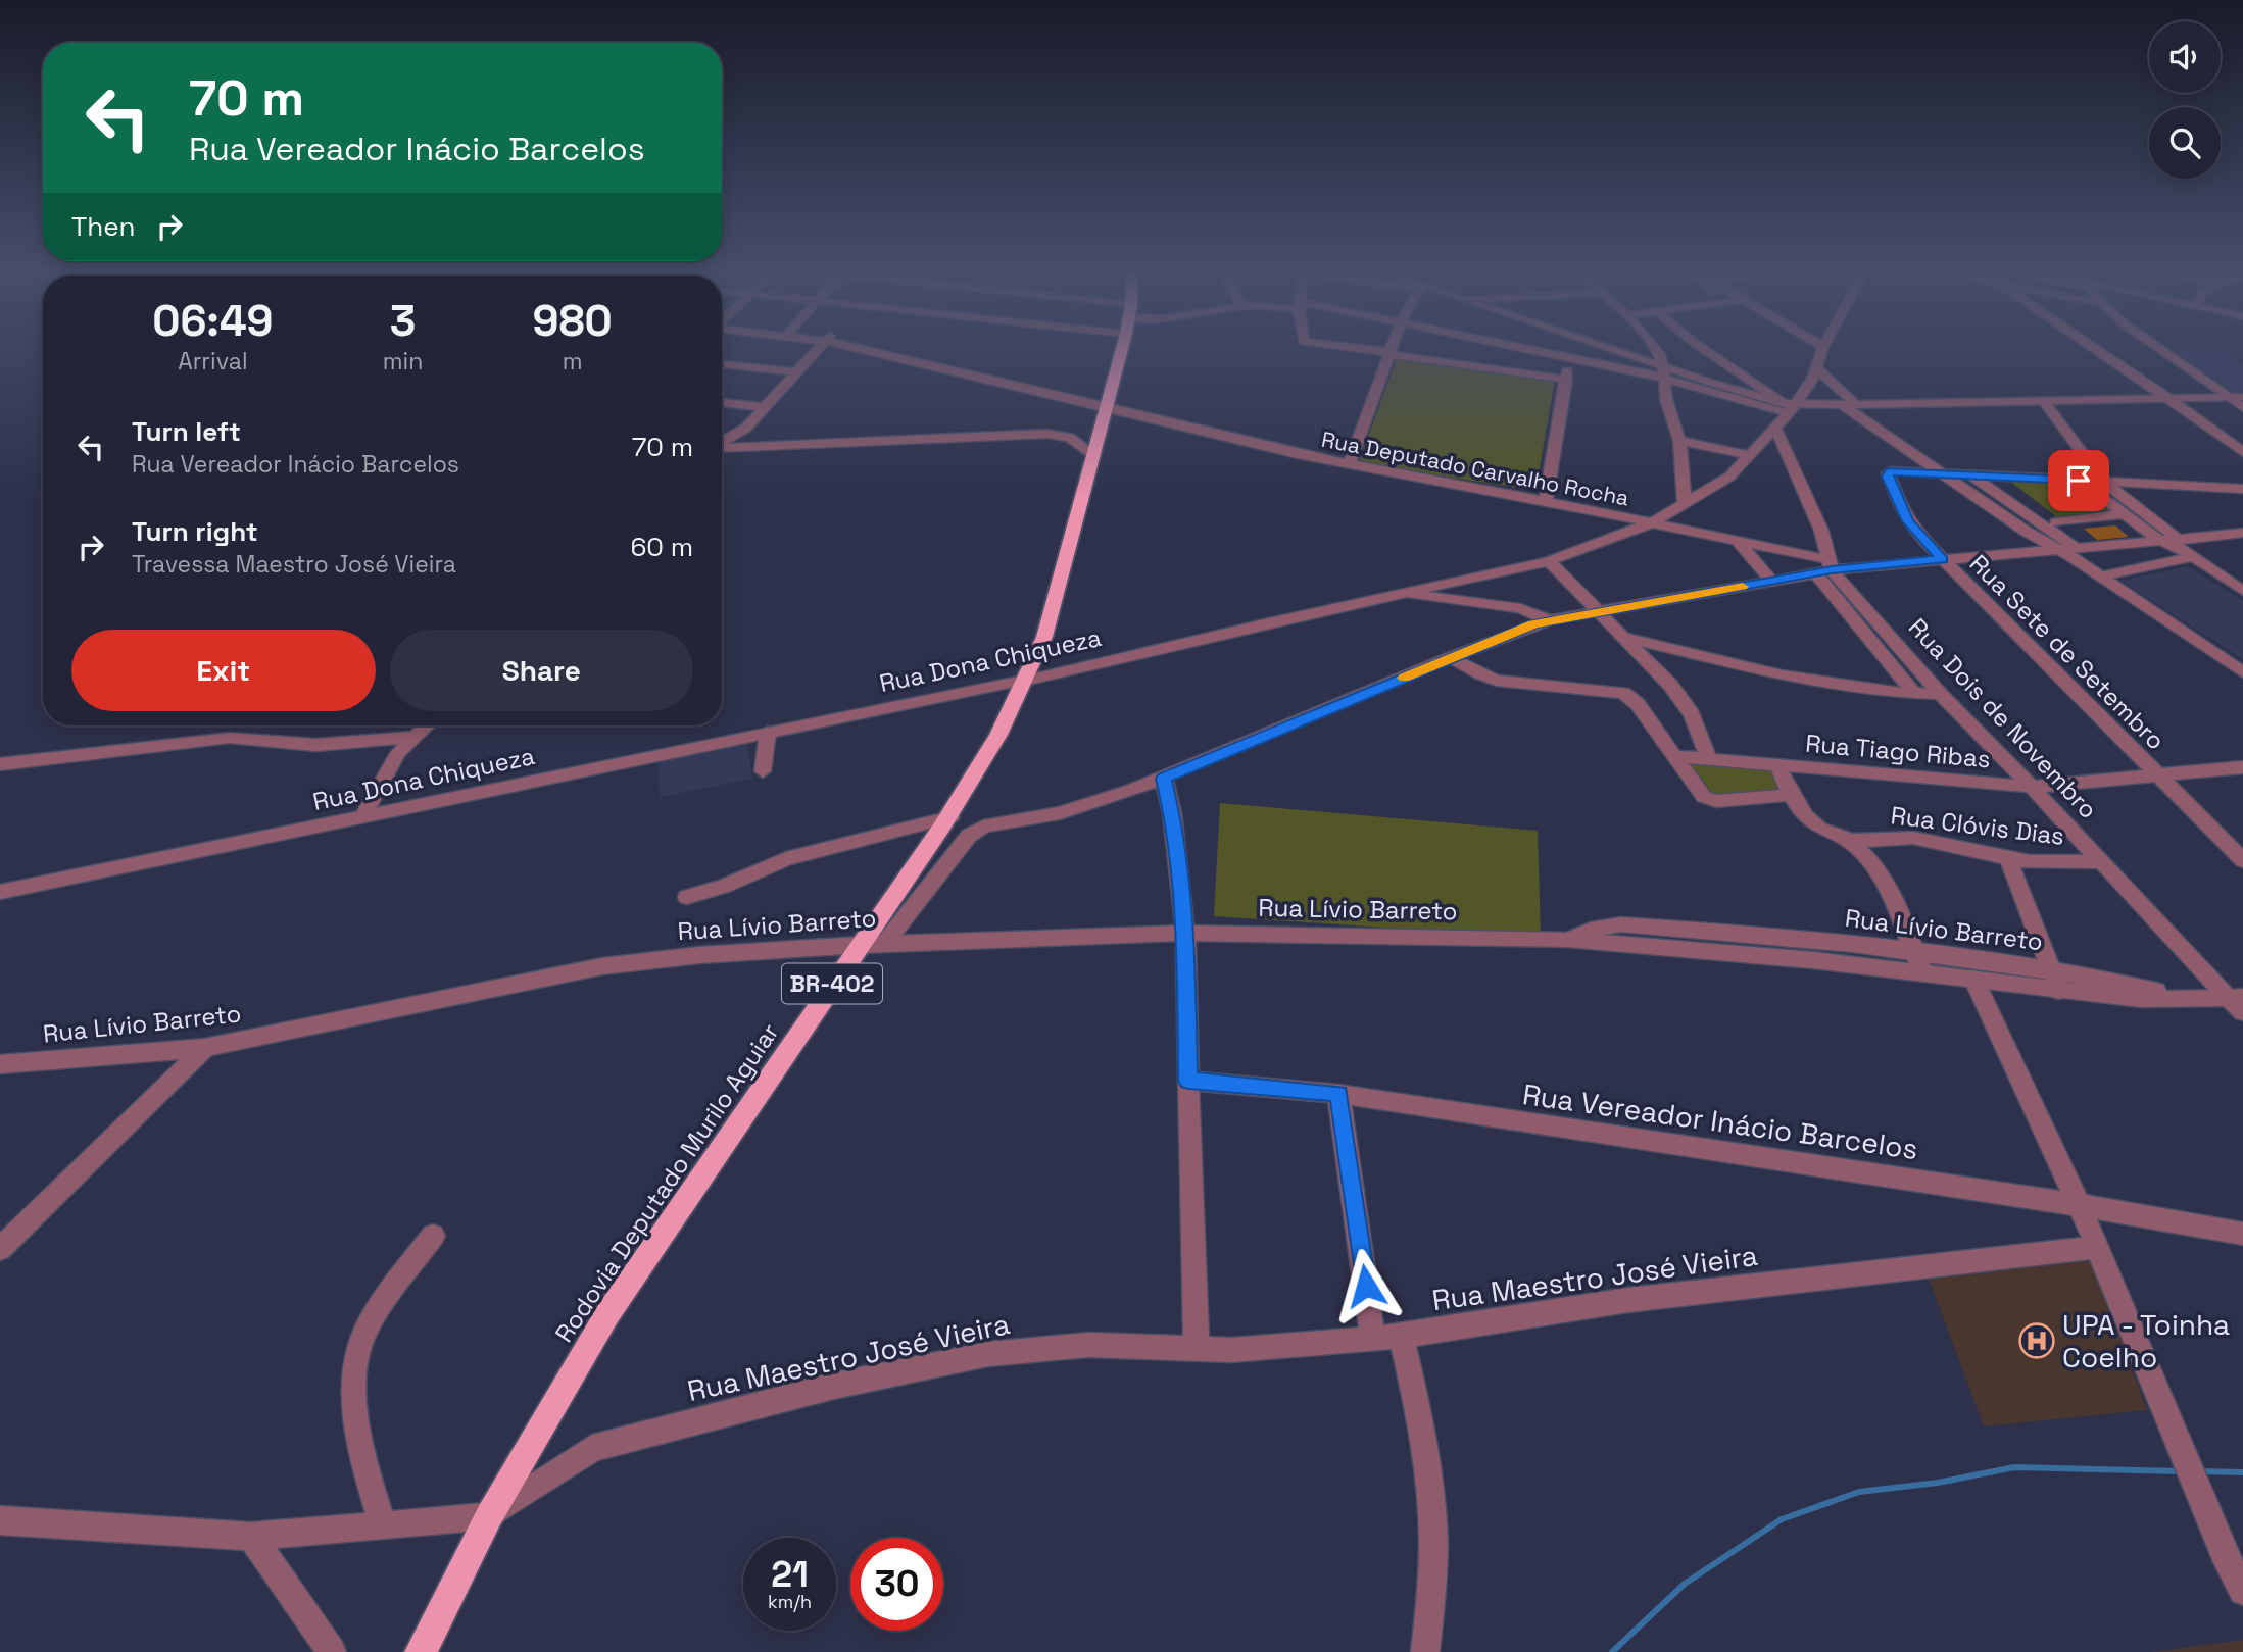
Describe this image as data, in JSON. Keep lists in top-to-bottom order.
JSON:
{
  "streets": {
    "highway": ["BR-402", "Rodovia Deputado Murilo Aguiar"],
    "street": [
      "Rua Deputado Carvalho Rocha",
      "Rua Sete de Setembro",
      "Rua Dona Chiqueza",
      "Rua Dois de Novembro",
      "Rua Tiago Ribas",
      "Rua Clóvis Dias",
      "Rua Lívio Barreto",
      "Rua Vereador Inácio Barcelos",
      "Rua Maestro José Vieira"
    ]
  },
  "crossings": [
    ["Rua Deputado Carvalho Rocha", "Rua Dona Chiqueza"],
    ["Rua Deputado Carvalho Rocha", "Rua Dois de Novembro"],
    ["Rua Deputado Carvalho Rocha", "Rodovia Deputado Murilo Aguiar"],
    ["Rua Sete de Setembro", "Rua Tiago Ribas"],
    ["Rua Dona Chiqueza", "Rua Dois de Novembro"],
    ["Rua Dona Chiqueza", "Rodovia Deputado Murilo Aguiar"],
    ["Rua Dois de Novembro", "Rua Tiago Ribas"],
    ["Rua Dois de Novembro", "Rua Clóvis Dias"],
    ["Rua Dois de Novembro", "Rua Lívio Barreto"],
    ["Rua Lívio Barreto", "Rodovia Deputado Murilo Aguiar"],
    ["Rodovia Deputado Murilo Aguiar", "Rua Maestro José Vieira"]
  ],
  "places": {
    "hospital": ["UPA - Toinha Coelho"]
  },
  "page": {
    "turn": ["70 m", "Rua Vereador Inácio Barcelos"],
    "then": "Then",
    "eta": [
      "06:49",
      "Arrival",
      "3",
      "min",
      "980",
      "m"
    ],
    "list": [
      {
        "name": "Turn left",
        "note": "Rua Vereador Inácio Barcelos",
        "value": "70 m"
      },
      {
        "name": "Turn right",
        "note": "Travessa Maestro José Vieira",
        "value": "60 m"
      }
    ],
    "buttons": ["Exit", "Share"],
    "speed": "21 km/h",
    "limit": "30"
  }
}
